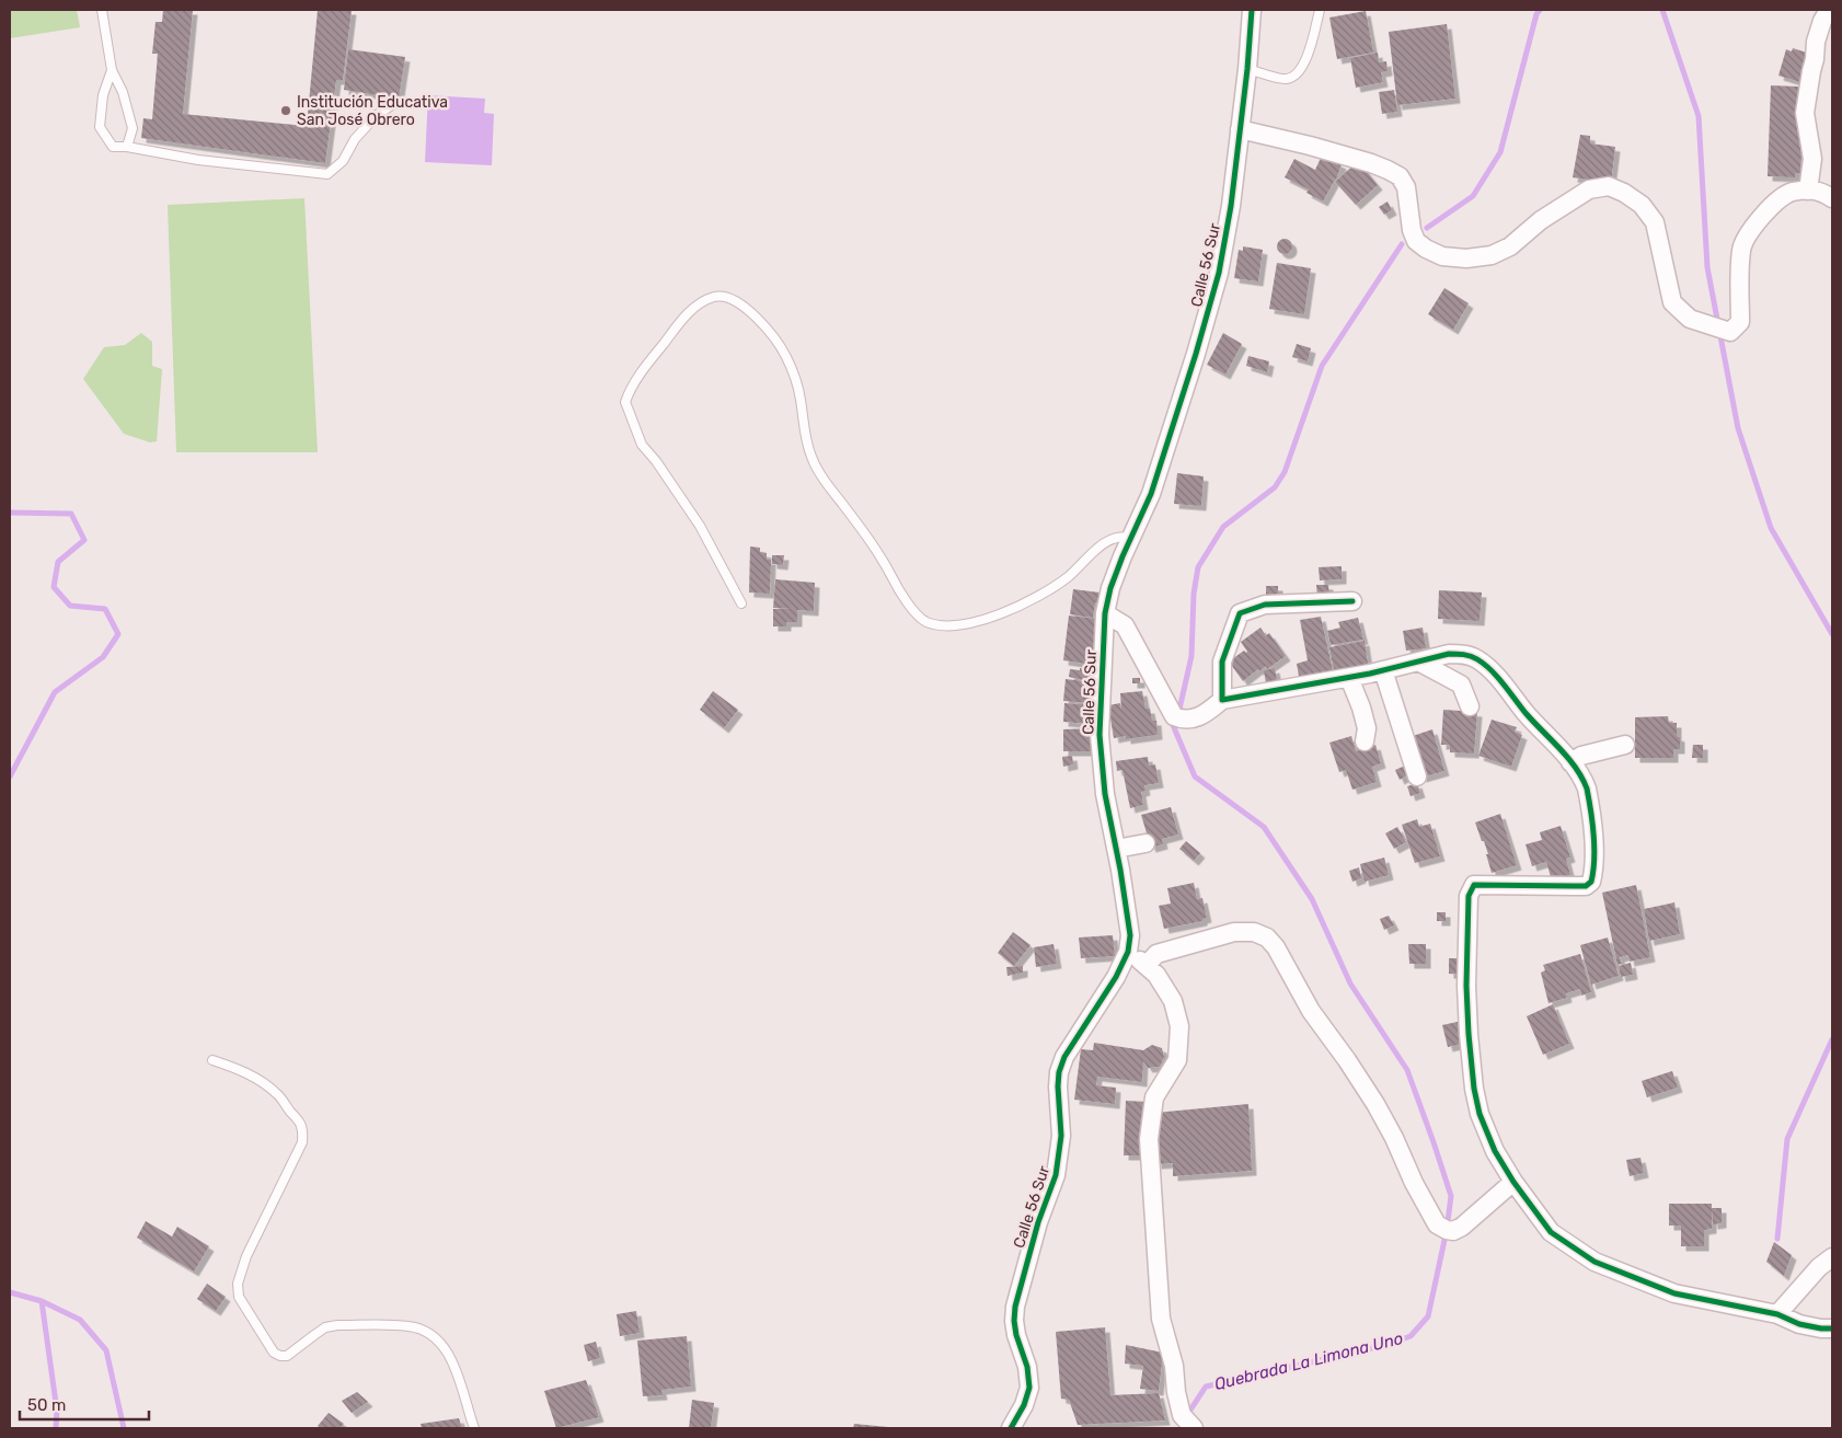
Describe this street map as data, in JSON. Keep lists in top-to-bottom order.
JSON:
{
  "streets": {
    "street": ["Calle 56 Sur"]
  },
  "water": ["Quebrada La Limona Uno"],
  "places": ["Institución Educativa San José Obrero"],
  "scale_bar": "50 m"
}
